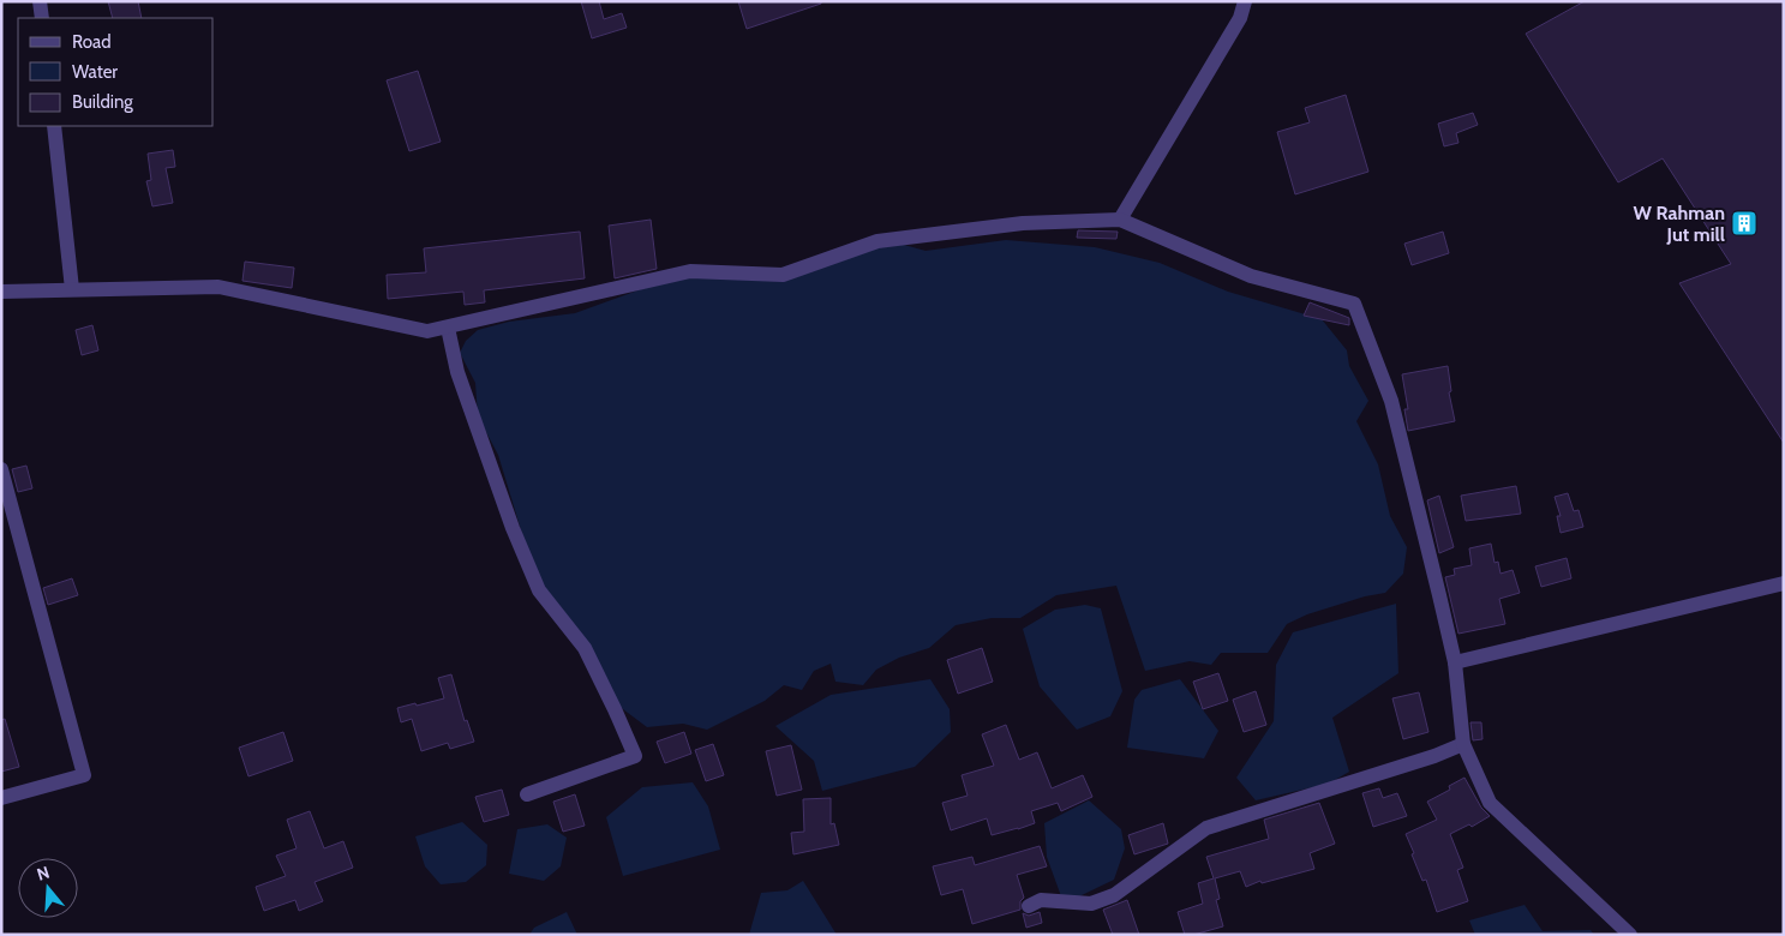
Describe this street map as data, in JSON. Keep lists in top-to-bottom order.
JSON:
{
  "places": {
    "building": ["W Rahman Jut mill"]
  },
  "legend": ["Road", "Water", "Building"],
  "north": "top"
}
